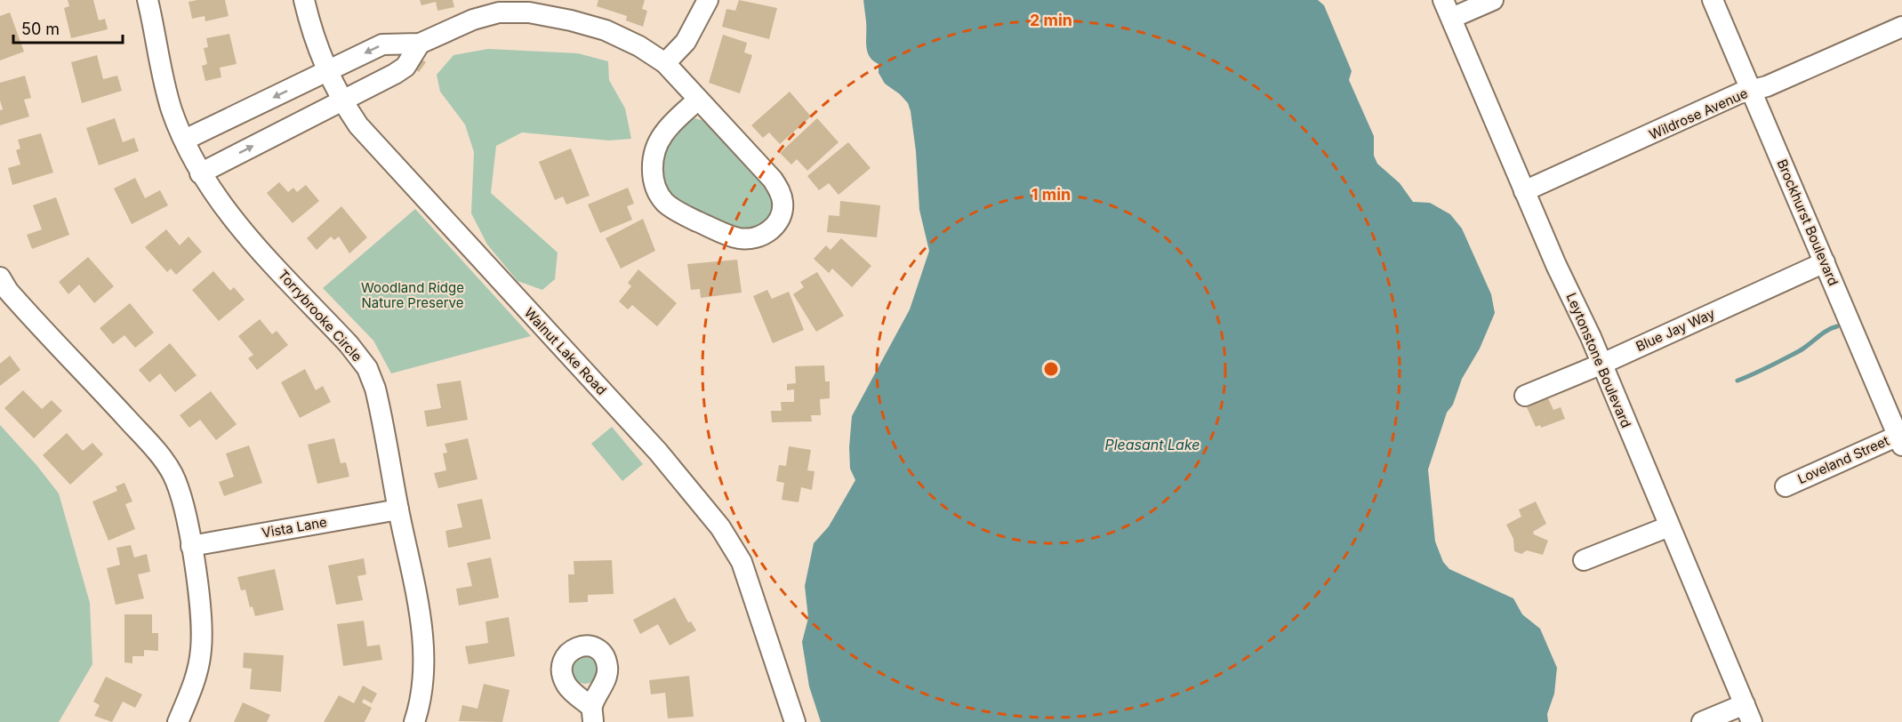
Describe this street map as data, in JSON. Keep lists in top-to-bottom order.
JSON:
{
  "streets": {
    "street": [
      "Wildrose Avenue",
      "Brockhurst Boulevard",
      "Torrybrooke Circle",
      "Blue Jay Way",
      "Walnut Lake Road",
      "Leytonstone Boulevard",
      "Loveland Street",
      "Vista Lane"
    ]
  },
  "crossings": [
    ["Wildrose Avenue", "Brockhurst Boulevard"],
    ["Wildrose Avenue", "Leytonstone Boulevard"],
    ["Brockhurst Boulevard", "Blue Jay Way"],
    ["Brockhurst Boulevard", "Loveland Street"],
    ["Torrybrooke Circle", "Vista Lane"],
    ["Blue Jay Way", "Leytonstone Boulevard"]
  ],
  "water": ["Pleasant Lake"],
  "parks": ["Woodland Ridge Nature Preserve"],
  "scale_bar": "50 m",
  "rings": ["2 min", "1 min"]
}
